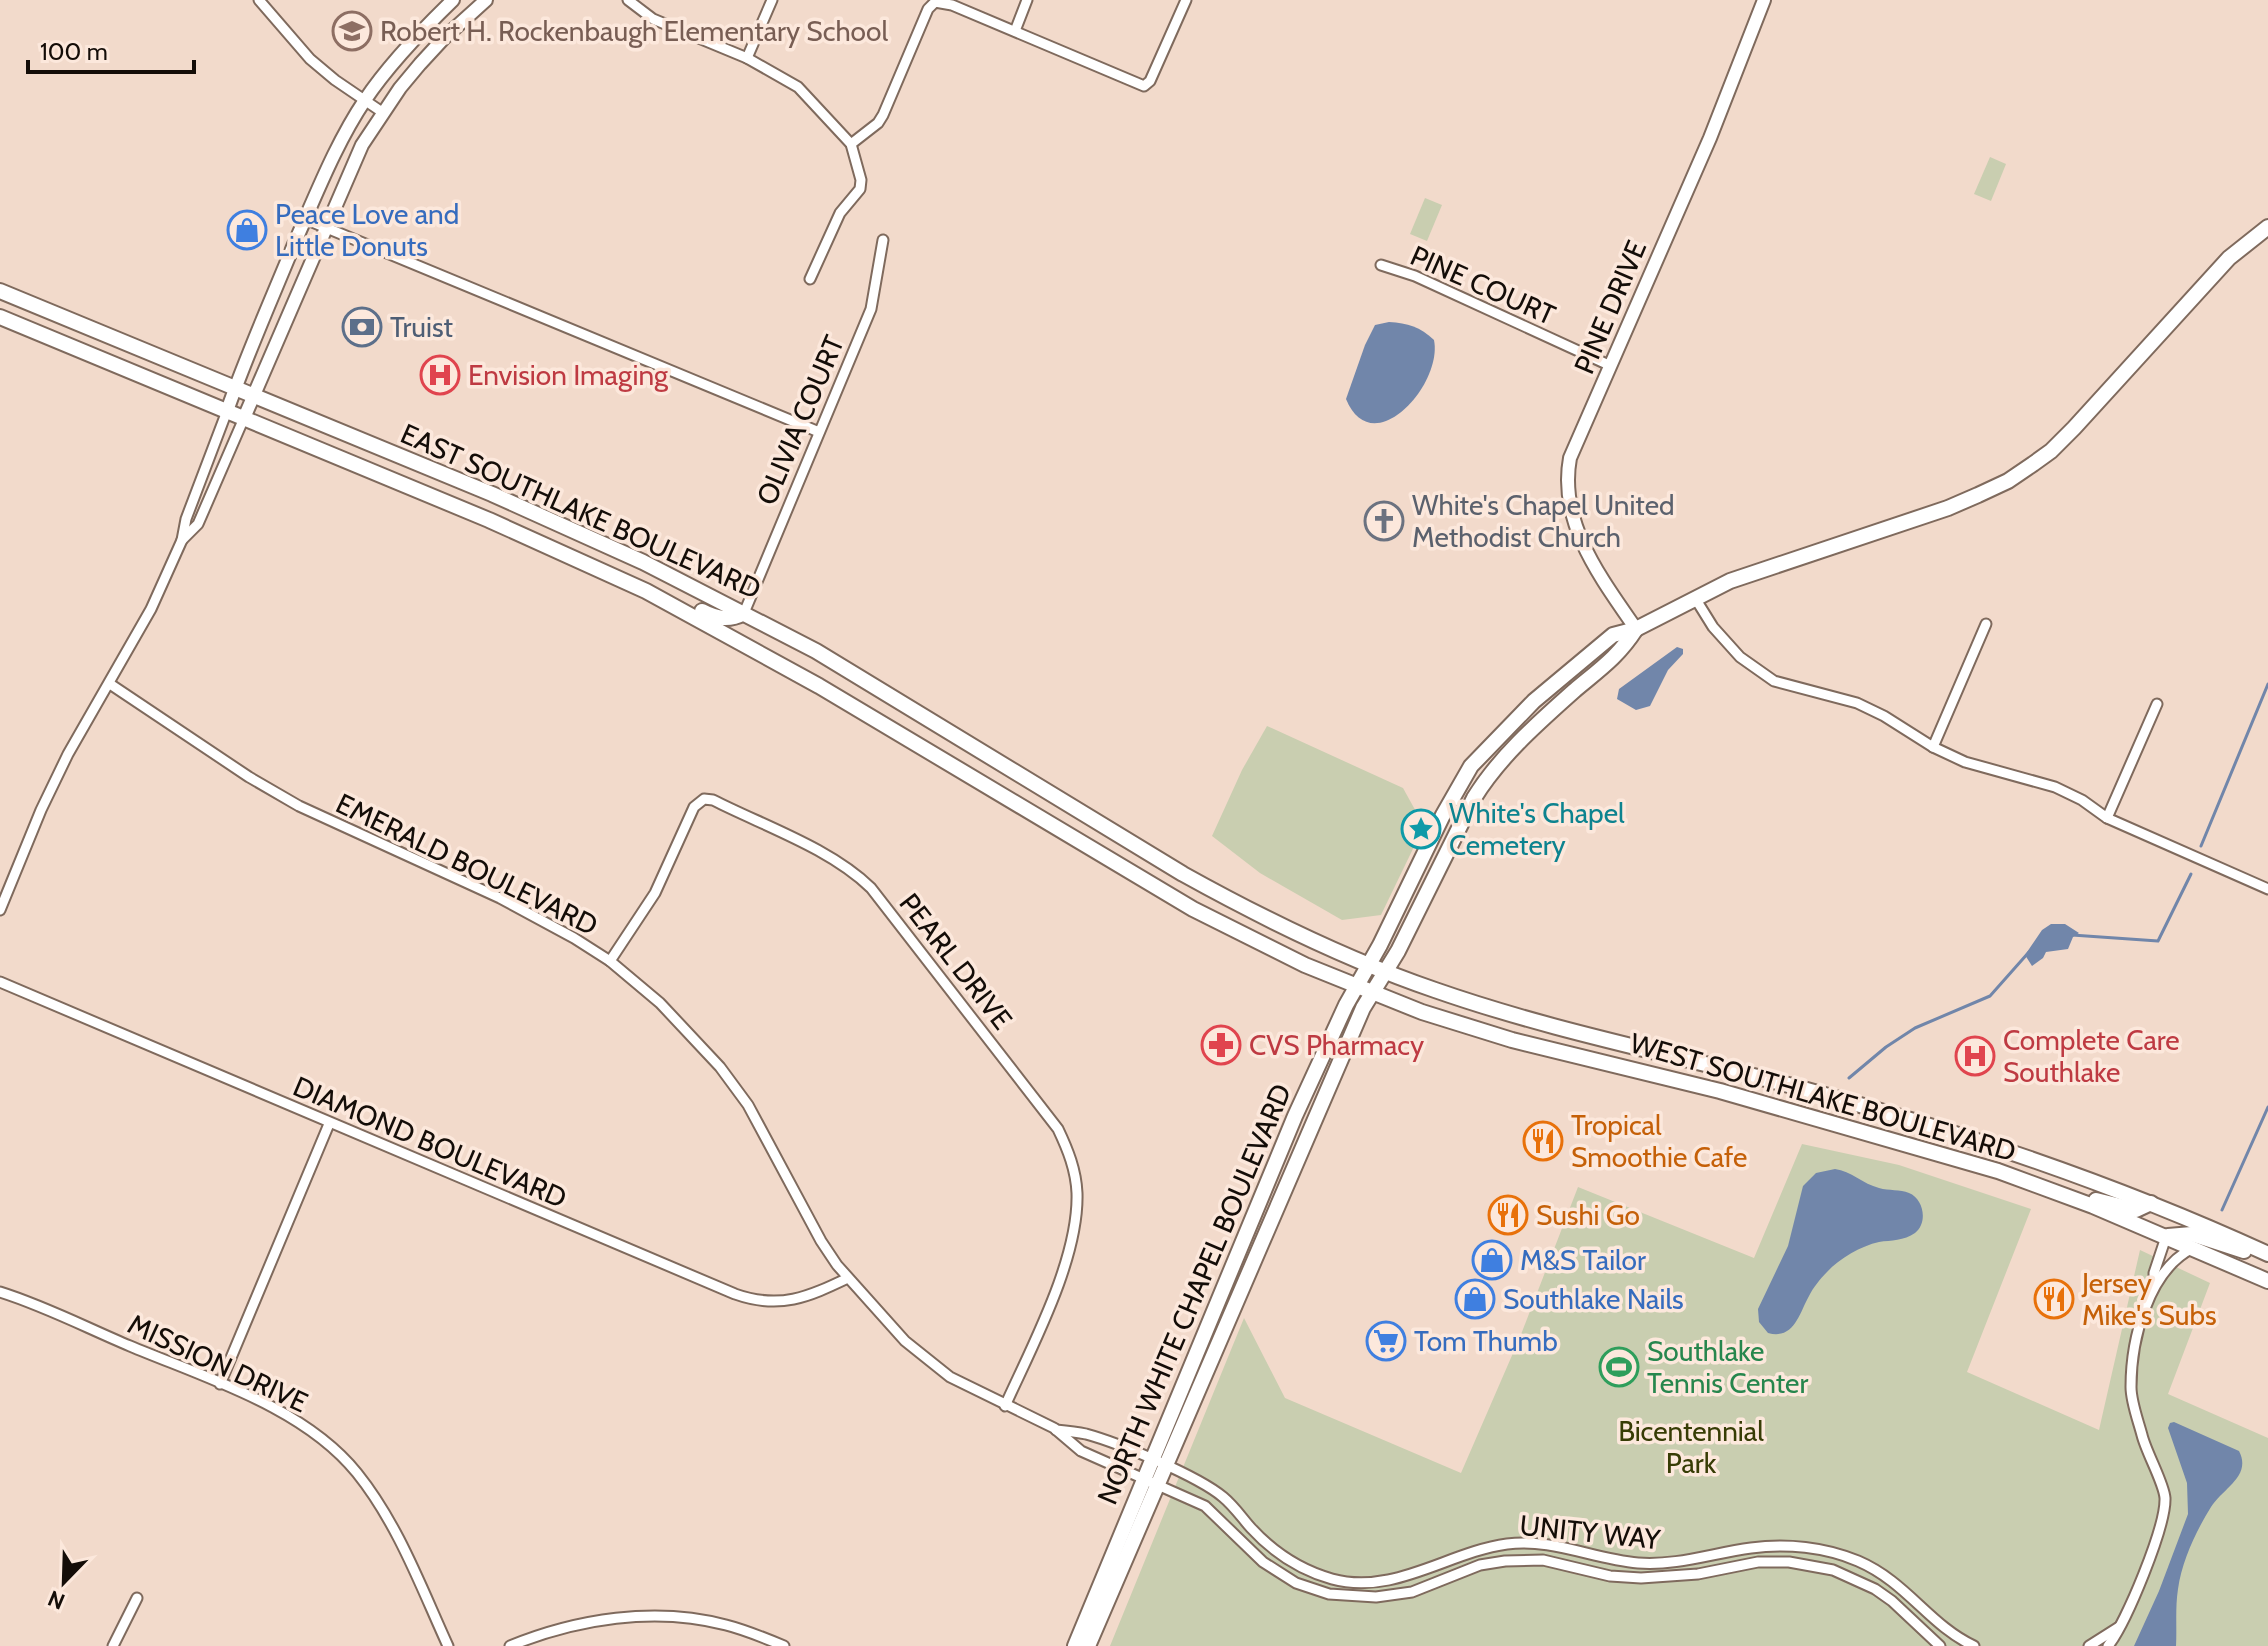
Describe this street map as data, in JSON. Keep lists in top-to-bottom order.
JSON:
{
  "streets": {
    "main road": ["EAST SOUTHLAKE BOULEVARD", "WEST SOUTHLAKE BOULEVARD", "NORTH WHITE CHAPEL BOULEVARD"],
    "street": [
      "PINE COURT",
      "PINE DRIVE",
      "OLIVIA COURT",
      "EMERALD BOULEVARD",
      "PEARL DRIVE",
      "DIAMOND BOULEVARD",
      "MISSION DRIVE",
      "UNITY WAY"
    ]
  },
  "crossings": [
    ["PINE COURT", "PINE DRIVE"],
    ["PINE DRIVE", "NORTH WHITE CHAPEL BOULEVARD"],
    ["OLIVIA COURT", "EAST SOUTHLAKE BOULEVARD"],
    ["EAST SOUTHLAKE BOULEVARD", "WEST SOUTHLAKE BOULEVARD"],
    ["EAST SOUTHLAKE BOULEVARD", "NORTH WHITE CHAPEL BOULEVARD"],
    ["EMERALD BOULEVARD", "PEARL DRIVE"],
    ["EMERALD BOULEVARD", "DIAMOND BOULEVARD"],
    ["EMERALD BOULEVARD", "NORTH WHITE CHAPEL BOULEVARD"],
    ["EMERALD BOULEVARD", "UNITY WAY"],
    ["WEST SOUTHLAKE BOULEVARD", "NORTH WHITE CHAPEL BOULEVARD"],
    ["NORTH WHITE CHAPEL BOULEVARD", "UNITY WAY"]
  ],
  "parks": ["Bicentennial Park"],
  "places": {
    "school or university": ["Robert H. Rockenbaugh Elementary School"],
    "shop": ["Peace Love and Little Donuts", "M&S Tailor", "Southlake Nails"],
    "bank": ["Truist"],
    "hospital": ["Envision Imaging", "Complete Care Southlake"],
    "church": ["White's Chapel United Methodist Church"],
    "place": ["White's Chapel Cemetery"],
    "pharmacy": ["CVS Pharmacy"],
    "restaurant": ["Tropical Smoothie Cafe", "Sushi Go", "Jersey Mike's Subs"],
    "supermarket": ["Tom Thumb"],
    "sports": ["Southlake Tennis Center"]
  },
  "scale_bar": "100 m",
  "north": "bottom left"
}
